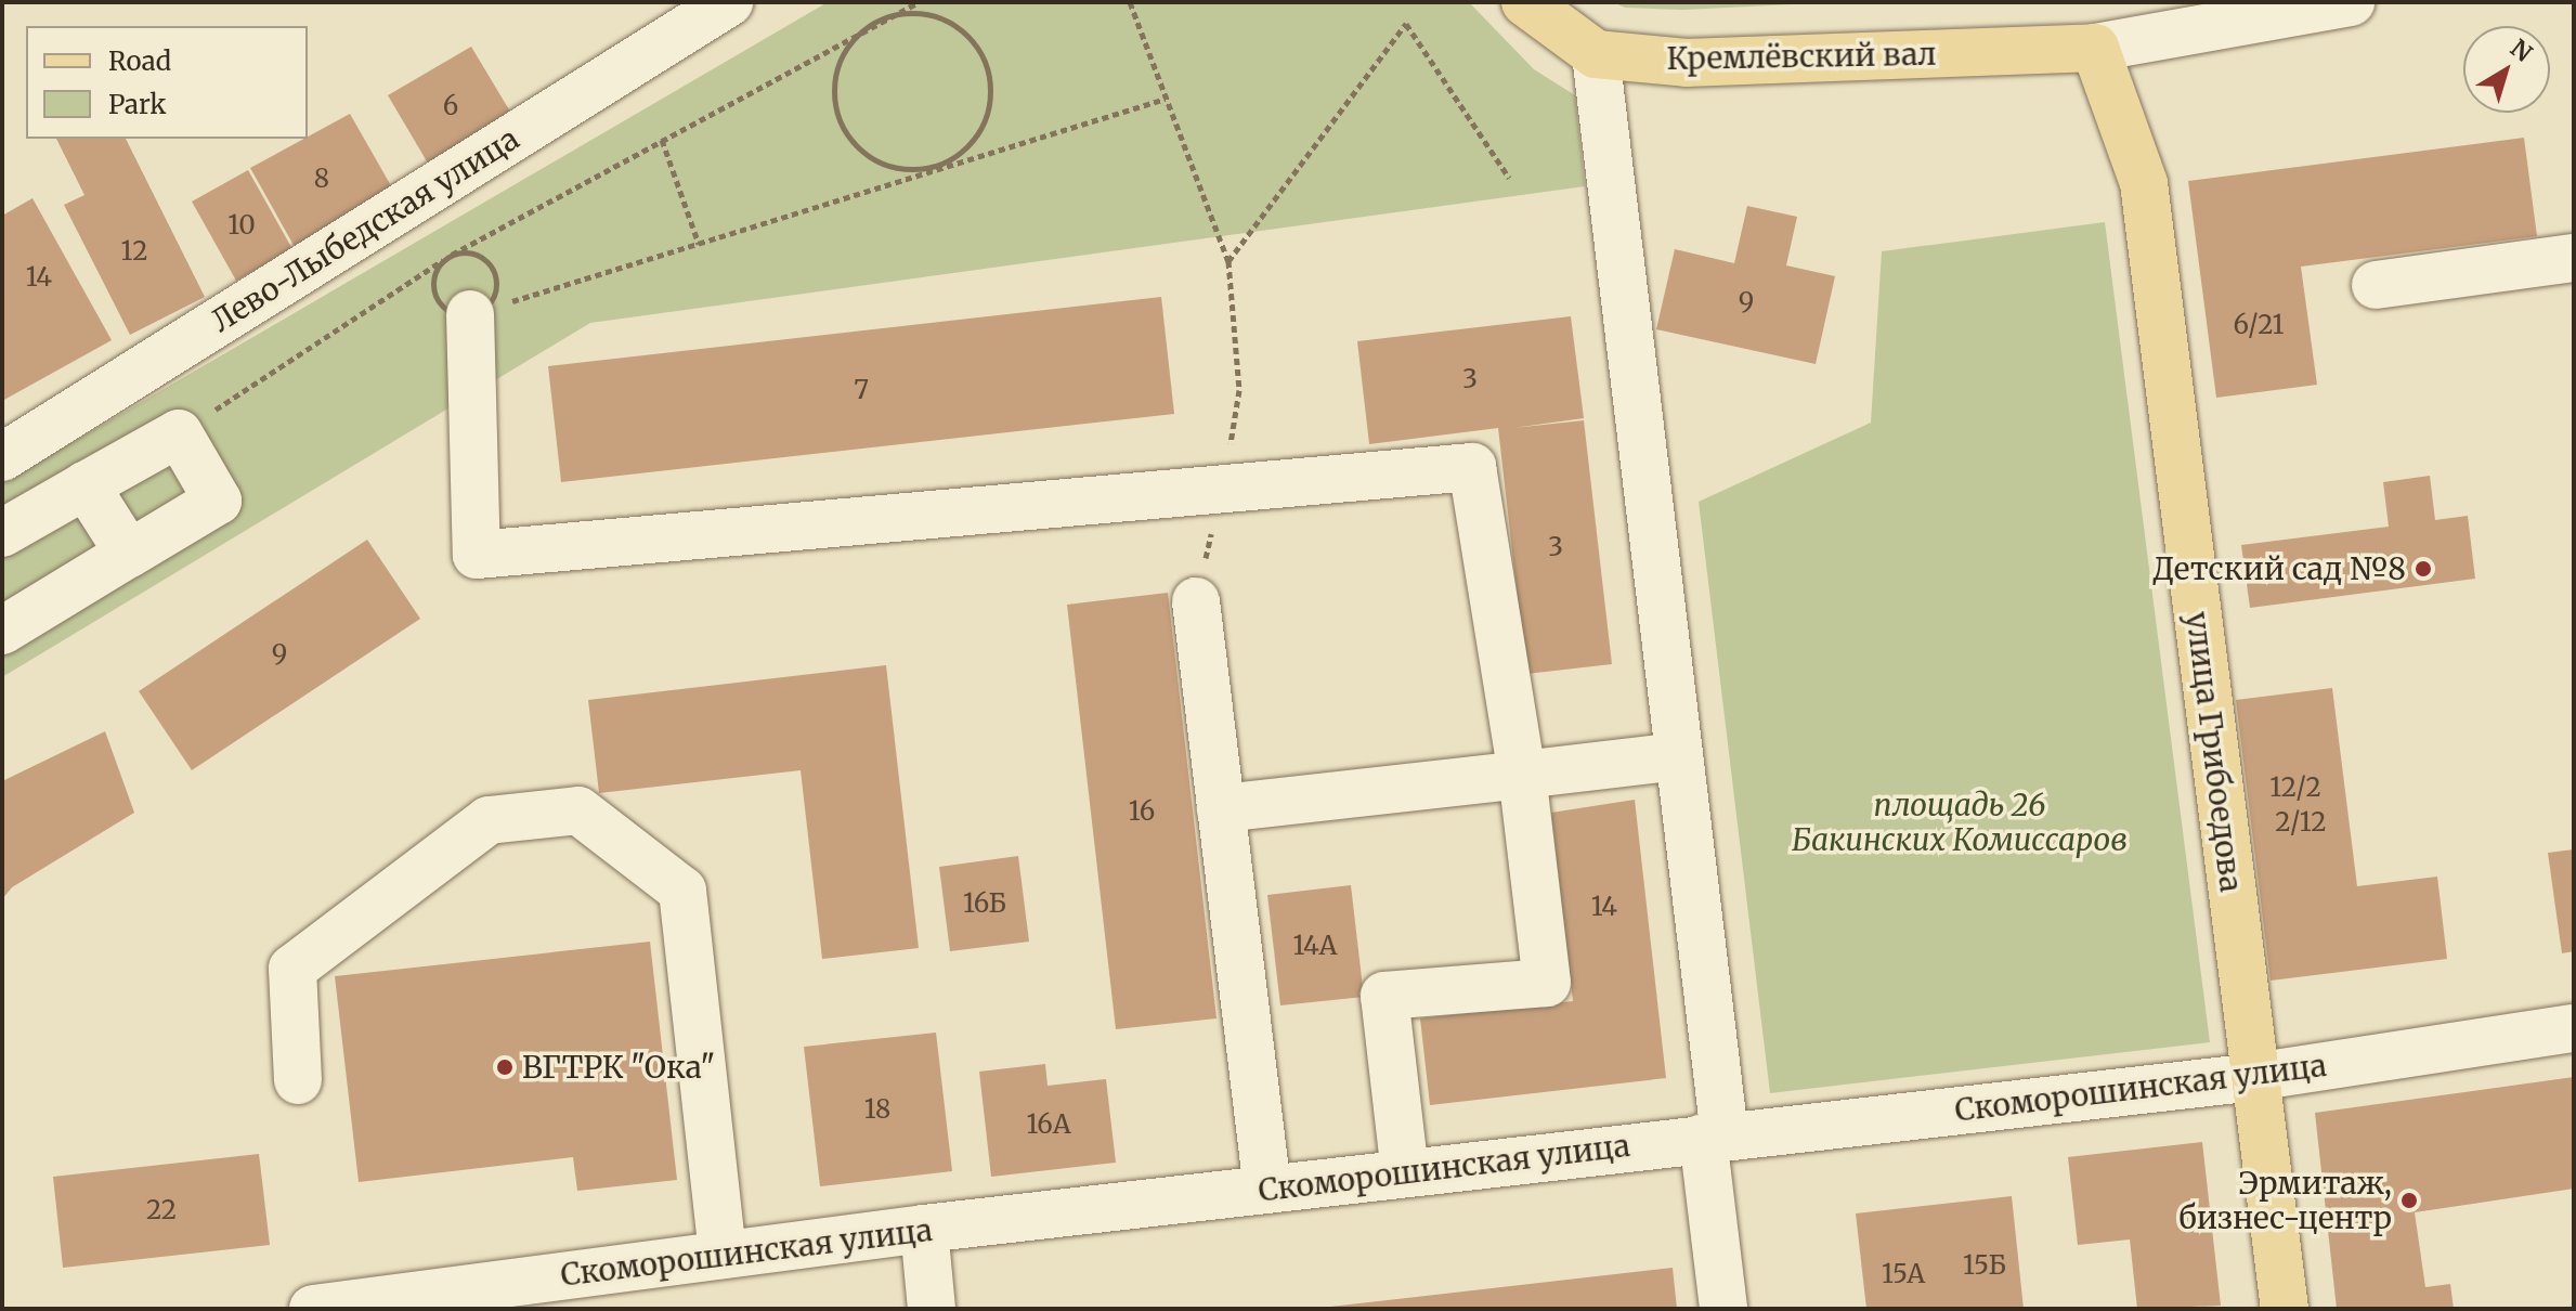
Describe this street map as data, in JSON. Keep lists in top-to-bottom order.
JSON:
{
  "streets": {
    "main road": ["Кремлёвский вал", "улица Грибоедова"],
    "street": ["Лево-Лыбедская улица", "Скоморошинская улица"]
  },
  "crossings": [
    ["Кремлёвский вал", "улица Грибоедова"],
    ["улица Грибоедова", "Скоморошинская улица"]
  ],
  "parks": ["площадь 26 Бакинских Комиссаров"],
  "places": ["Детский сад №8", "ВГТРК \"Ока\"", "Эрмитаж, бизнес-центр"],
  "house_numbers": [
    "6",
    "8",
    "10",
    "12",
    "14",
    "9",
    "6/21",
    "3",
    "7",
    "3",
    "9",
    "12/2",
    "16",
    "2/12",
    "16Б",
    "14",
    "14А",
    "18",
    "16А",
    "22",
    "15Б",
    "15А"
  ],
  "legend": ["Road", "Park"],
  "north": "top right"
}
